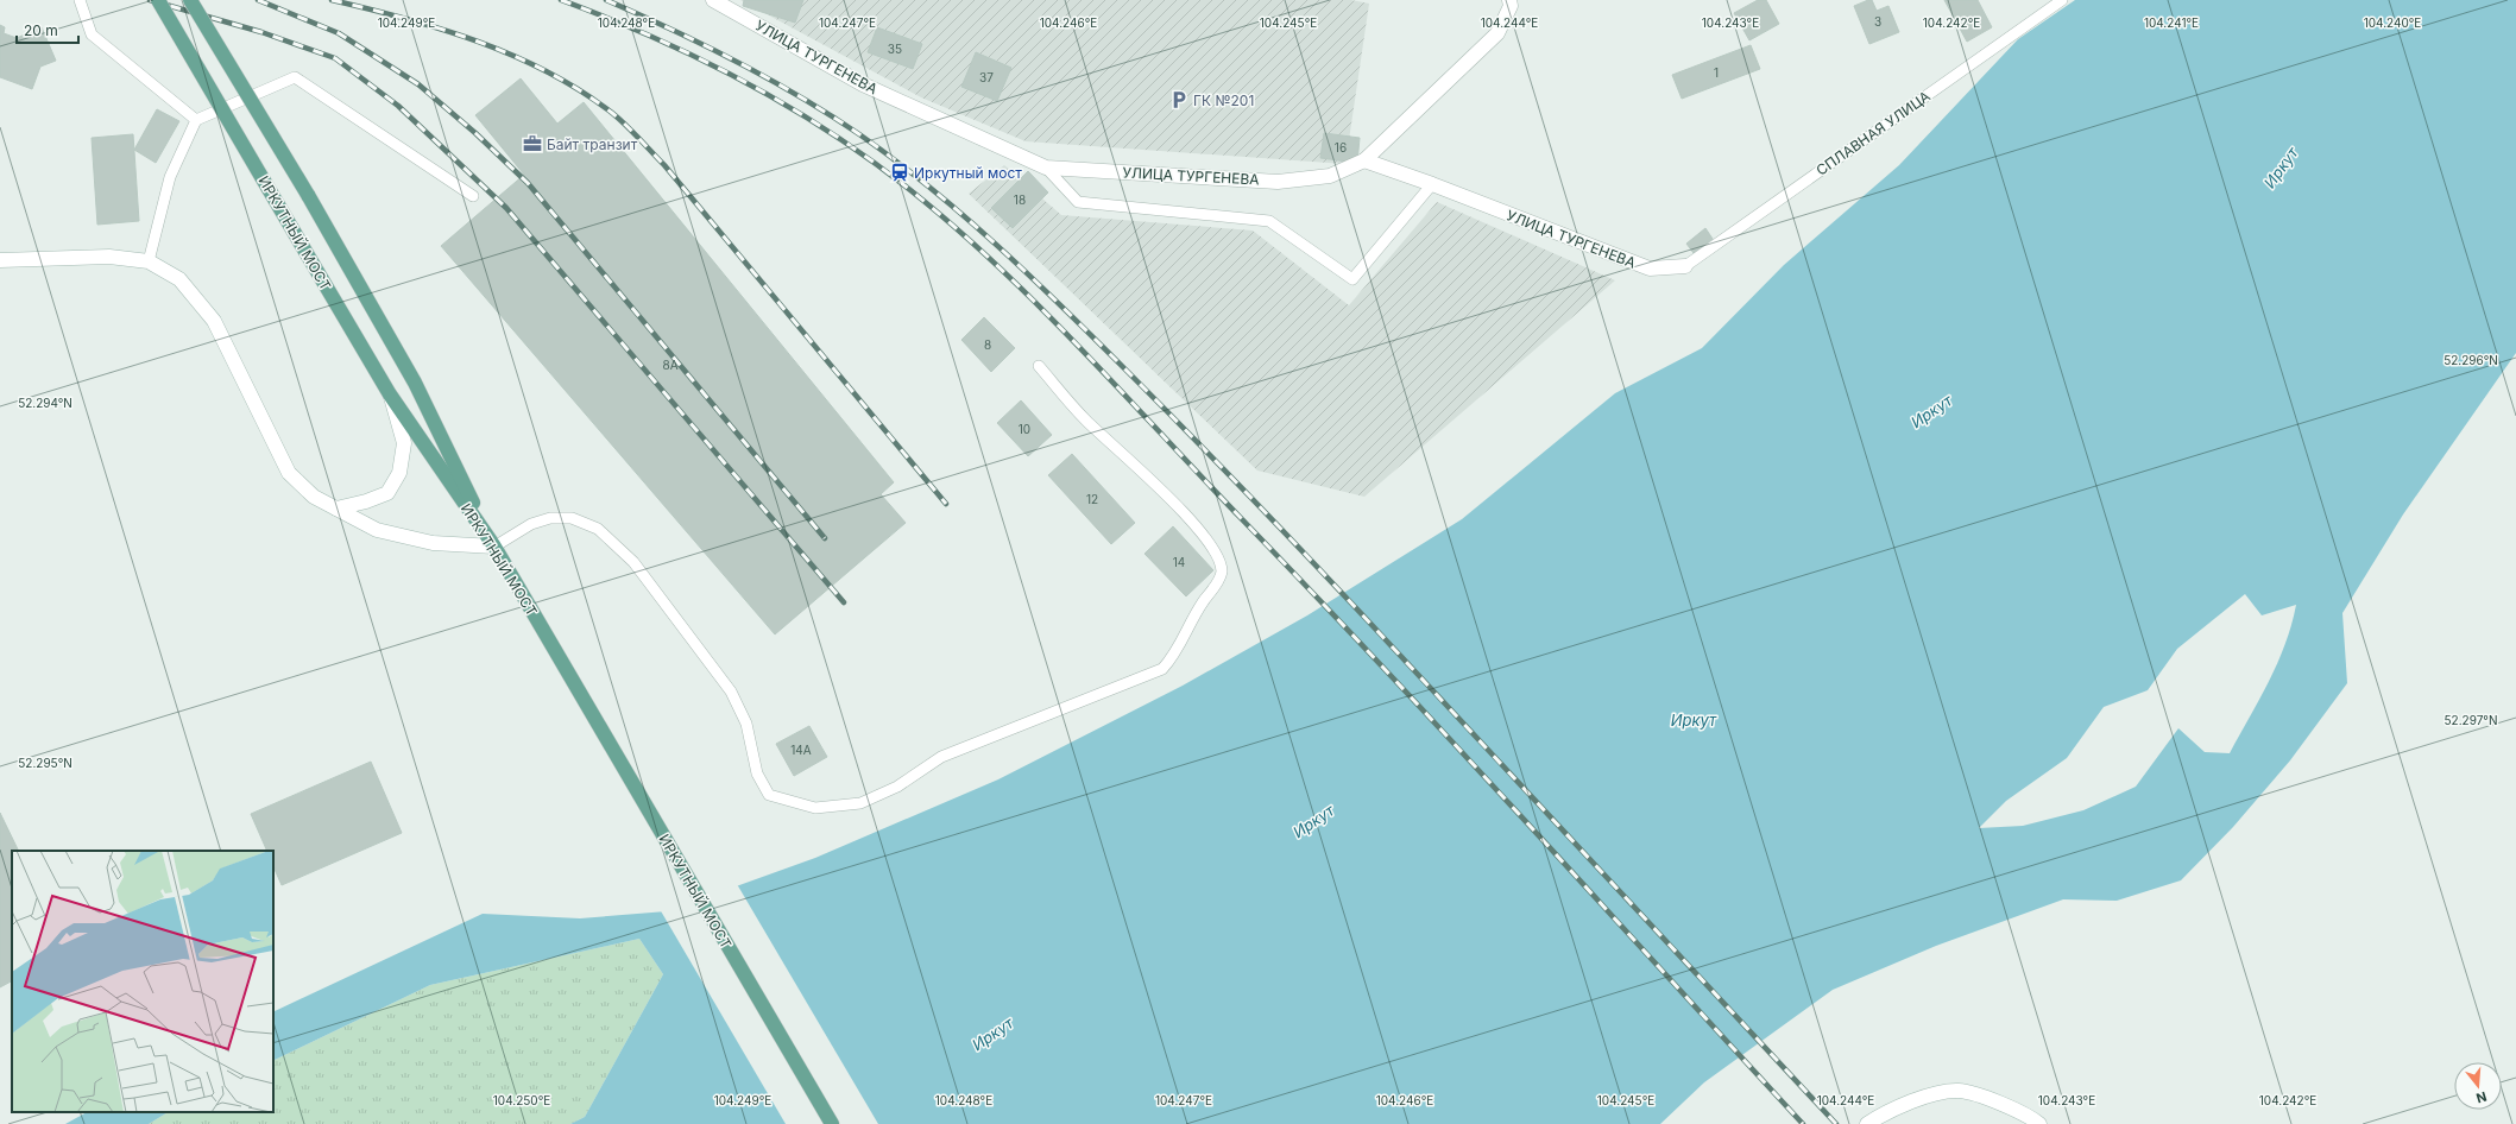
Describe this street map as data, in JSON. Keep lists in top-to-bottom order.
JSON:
{
  "streets": {
    "main road": ["ИРКУТНЫЙ МОСТ"],
    "street": ["УЛИЦА ТУРГЕНЕВА"],
    "lane": ["СПЛАВНАЯ УЛИЦА"]
  },
  "crossings": [
    ["УЛИЦА ТУРГЕНЕВА", "СПЛАВНАЯ УЛИЦА"]
  ],
  "water": ["Иркут"],
  "places": {
    "parking": ["ГК №201"],
    "office": ["Байт транзит"],
    "station": ["Иркутный мост"]
  },
  "house_numbers": [
    "3",
    "35",
    "1",
    "37",
    "16",
    "18",
    "8",
    "8А",
    "10",
    "12",
    "14",
    "14А"
  ],
  "scale_bar": "20 m",
  "north": "bottom",
  "coordinates": [
    "104.249°E",
    "104.248°E",
    "104.247°E",
    "104.246°E",
    "104.245°E",
    "104.244°E",
    "104.243°E",
    "104.242°E",
    "104.241°E",
    "104.240°E",
    "52.296°N",
    "52.294°N",
    "52.297°N",
    "52.295°N",
    "104.250°E"
  ]
}
